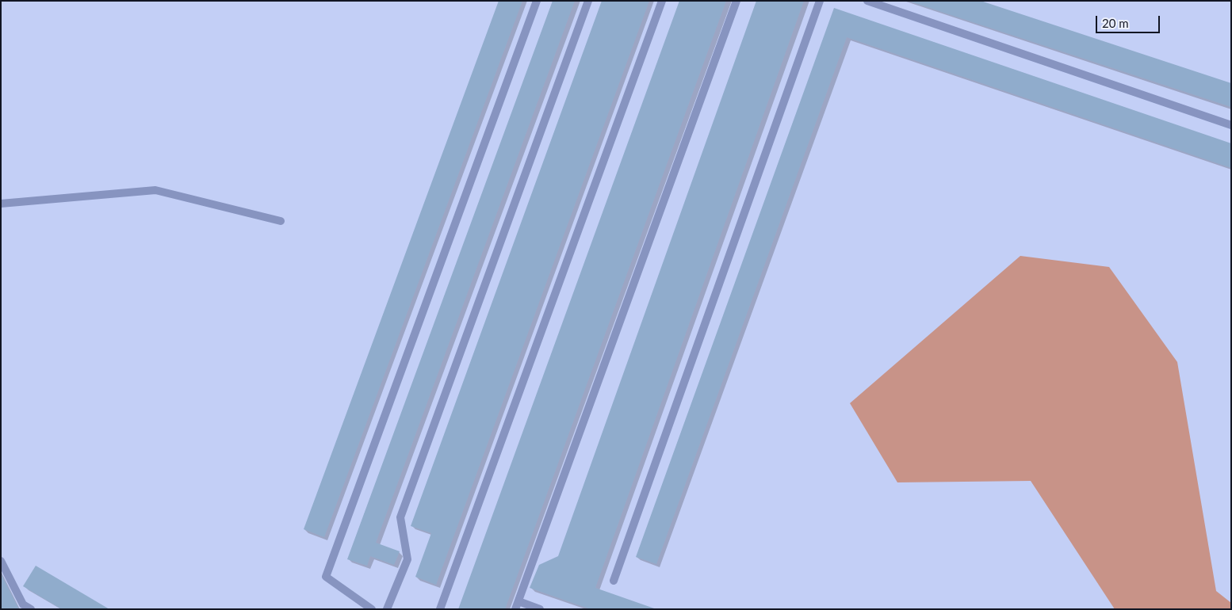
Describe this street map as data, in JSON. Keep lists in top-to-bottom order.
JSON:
{
  "scale_bar": "20 m"
}
